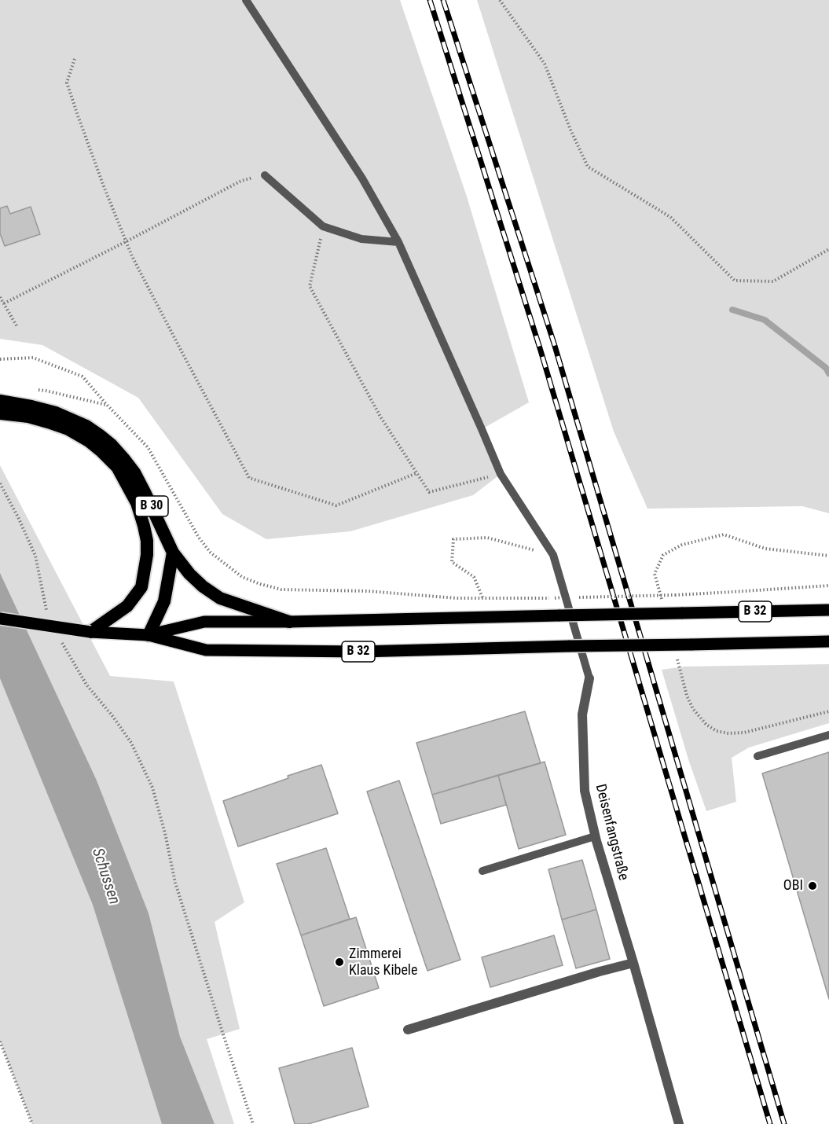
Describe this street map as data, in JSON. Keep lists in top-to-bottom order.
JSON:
{
  "streets": {
    "highway": ["B 30"],
    "main road": ["B 32"],
    "street": ["Deisenfangstraße"]
  },
  "crossings": [
    ["B 30", "B 32"]
  ],
  "water": ["Schussen"],
  "places": ["OBI", "Zimmerei Klaus Kibele"]
}
